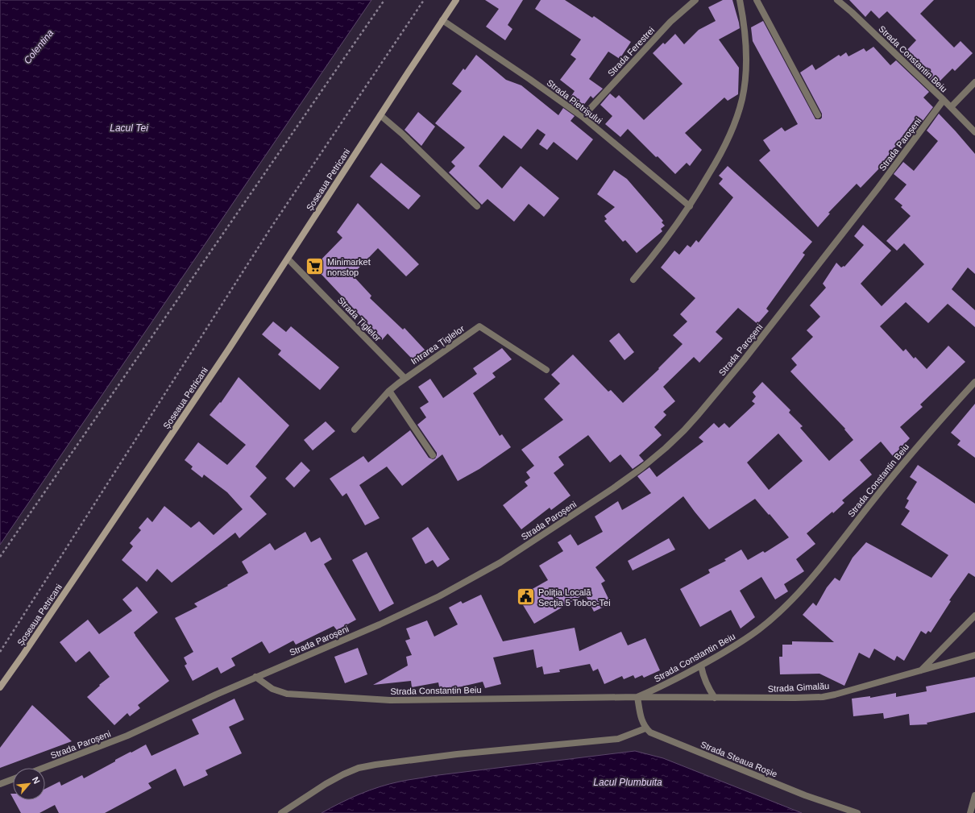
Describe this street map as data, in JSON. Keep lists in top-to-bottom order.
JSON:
{
  "streets": {
    "main road": ["Șoseaua Petricani"],
    "street": [
      "Strada Ferestrei",
      "Strada Constantin Beiu",
      "Strada Pietrișului",
      "Strada Paroșeni",
      "Strada Țiglelor",
      "Intrarea Țiglelor",
      "Strada Gimalău",
      "Strada Steaua Roșie"
    ]
  },
  "crossings": [
    ["Strada Ferestrei", "Strada Pietrișului"],
    ["Strada Constantin Beiu", "Strada Paroșeni"],
    ["Strada Constantin Beiu", "Strada Gimalău"],
    ["Strada Pietrișului", "Șoseaua Petricani"],
    ["Șoseaua Petricani", "Strada Țiglelor"],
    ["Strada Țiglelor", "Intrarea Țiglelor"]
  ],
  "water": ["Colentina", "Lacul Tei", "Lacul Plumbuita"],
  "places": {
    "supermarket": ["Minimarket nonstop"],
    "public building": ["Poliția Locală Secția 5 Toboc-Tei"]
  },
  "north": "top right"
}
